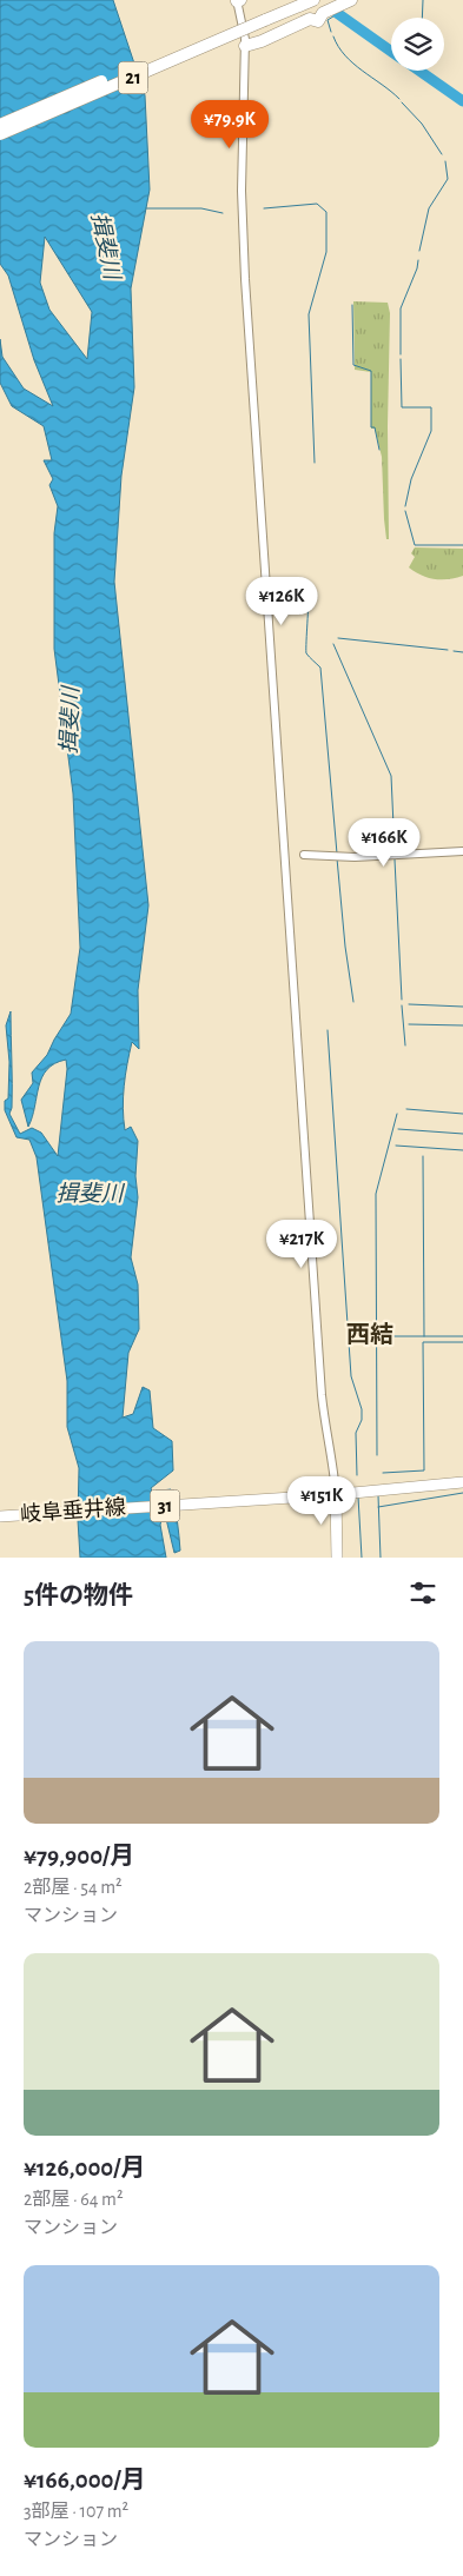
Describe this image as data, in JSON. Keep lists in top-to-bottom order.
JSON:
{
  "streets": {
    "highway": ["21"],
    "main road": ["31", "岐阜垂井線"]
  },
  "districts": ["西結"],
  "water": ["揖斐川"],
  "page": {
    "price": [
      "¥79.9K",
      "¥126K",
      "¥166K",
      "¥217K",
      "¥151K"
    ],
    "heading": "5件の物件",
    "list": [
      {
        "name": "¥79,900/月",
        "note": "2部屋 · 54 m² · マンション"
      },
      {
        "name": "¥126,000/月",
        "note": "2部屋 · 64 m² · マンション"
      },
      {
        "name": "¥166,000/月",
        "note": "3部屋 · 107 m² · マンション"
      }
    ]
  }
}
